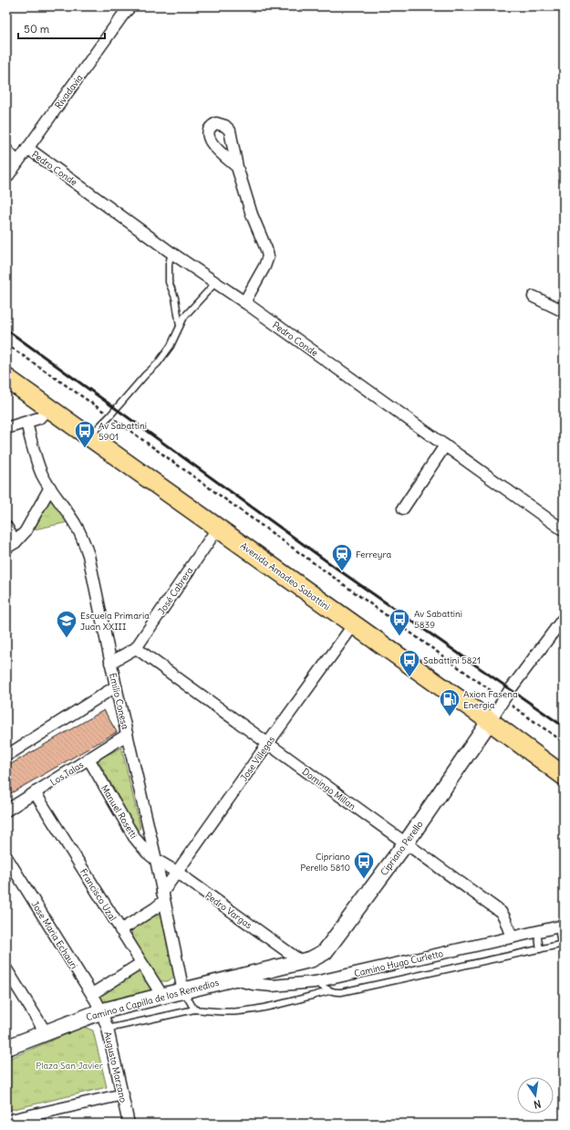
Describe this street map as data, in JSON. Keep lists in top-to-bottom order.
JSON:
{
  "streets": {
    "main road": ["Avenida Amadeo Sabattini", "Cipriano Perello", "Camino a Capilla de los Remedios"],
    "street": [
      "Rivadavia",
      "Pedro Conde",
      "José Cabrera",
      "Emilio Conesa",
      "Jose Villegas",
      "Los Talas",
      "Domingo Millan",
      "Manuel Rosetti",
      "Francisco Uzal",
      "Pedro Vargas",
      "Jose Maria Echauri",
      "Camino Hugo Curletto",
      "Augusto Marzano"
    ]
  },
  "crossings": [
    ["Rivadavia", "Pedro Conde"],
    ["Avenida Amadeo Sabattini", "José Cabrera"],
    ["Avenida Amadeo Sabattini", "Jose Villegas"],
    ["Avenida Amadeo Sabattini", "Cipriano Perello"],
    ["José Cabrera", "Emilio Conesa"],
    ["José Cabrera", "Domingo Millan"],
    ["Emilio Conesa", "Jose Villegas"],
    ["Emilio Conesa", "Los Talas"],
    ["Emilio Conesa", "Manuel Rosetti"],
    ["Emilio Conesa", "Pedro Vargas"],
    ["Emilio Conesa", "Camino a Capilla de los Remedios"],
    ["Jose Villegas", "Domingo Millan"],
    ["Jose Villegas", "Francisco Uzal"],
    ["Jose Villegas", "Pedro Vargas"],
    ["Los Talas", "Manuel Rosetti"],
    ["Los Talas", "Francisco Uzal"],
    ["Domingo Millan", "Cipriano Perello"],
    ["Domingo Millan", "Camino Hugo Curletto"],
    ["Manuel Rosetti", "Pedro Vargas"],
    ["Cipriano Perello", "Pedro Vargas"],
    ["Cipriano Perello", "Camino a Capilla de los Remedios"],
    ["Francisco Uzal", "Camino a Capilla de los Remedios"],
    ["Pedro Vargas", "Camino a Capilla de los Remedios"],
    ["Jose Maria Echauri", "Camino a Capilla de los Remedios"],
    ["Jose Maria Echauri", "Augusto Marzano"],
    ["Camino Hugo Curletto", "Camino a Capilla de los Remedios"],
    ["Camino a Capilla de los Remedios", "Augusto Marzano"]
  ],
  "parks": ["Plaza San Javier"],
  "places": {
    "bus stop": [
      "Av Sabattini 5901",
      "Av Sabattini 5839",
      "Sabattini 5821",
      "Cipriano Perello 5810"
    ],
    "station": ["Ferreyra"],
    "school or university": ["Escuela Primaria Juan XXIII"],
    "fuel station": ["Axion Fasena Energia"]
  },
  "scale_bar": "50 m",
  "north": "bottom"
}
